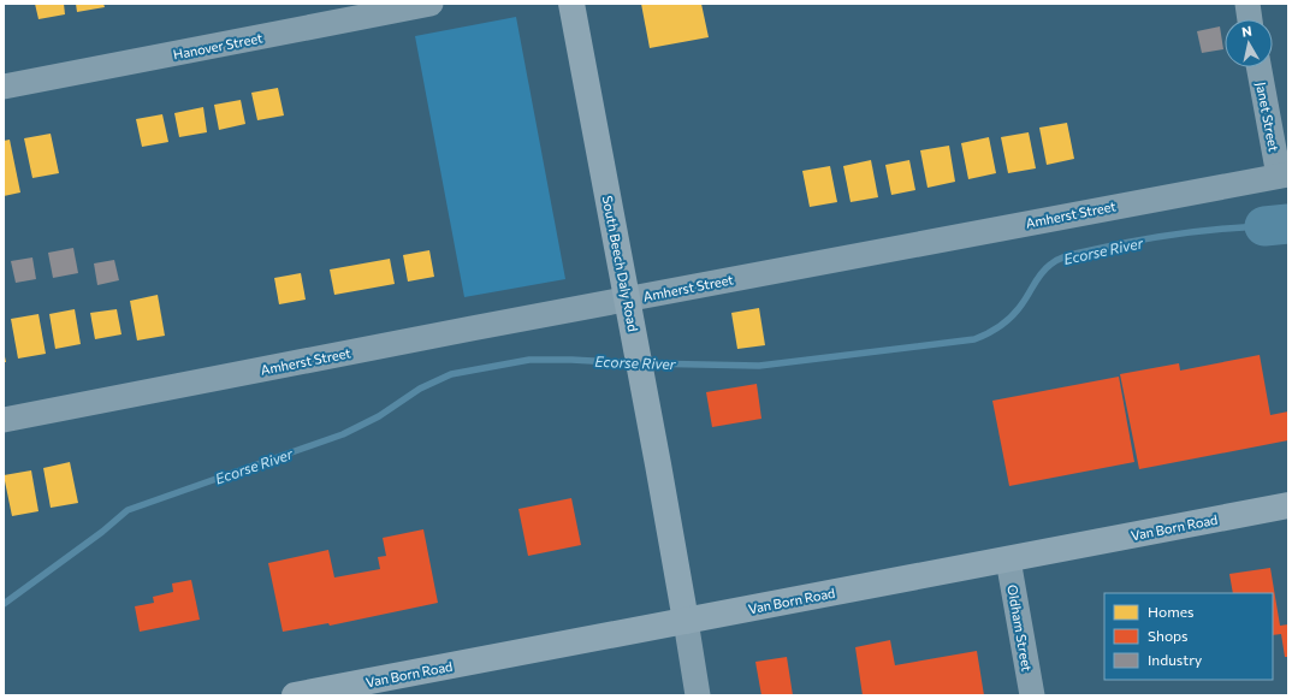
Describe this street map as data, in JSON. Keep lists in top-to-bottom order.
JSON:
{
  "streets": {
    "main road": ["South Beech Daly Road", "Van Born Road"],
    "street": [
      "Hanover Street",
      "Janet Street",
      "Amherst Street",
      "Oldham Street"
    ]
  },
  "crossings": [
    ["Janet Street", "Amherst Street"],
    ["Amherst Street", "South Beech Daly Road"],
    ["South Beech Daly Road", "Van Born Road"],
    ["Van Born Road", "Oldham Street"]
  ],
  "water": ["Ecorse River"],
  "legend": ["Homes", "Shops", "Industry"],
  "north": "top"
}
